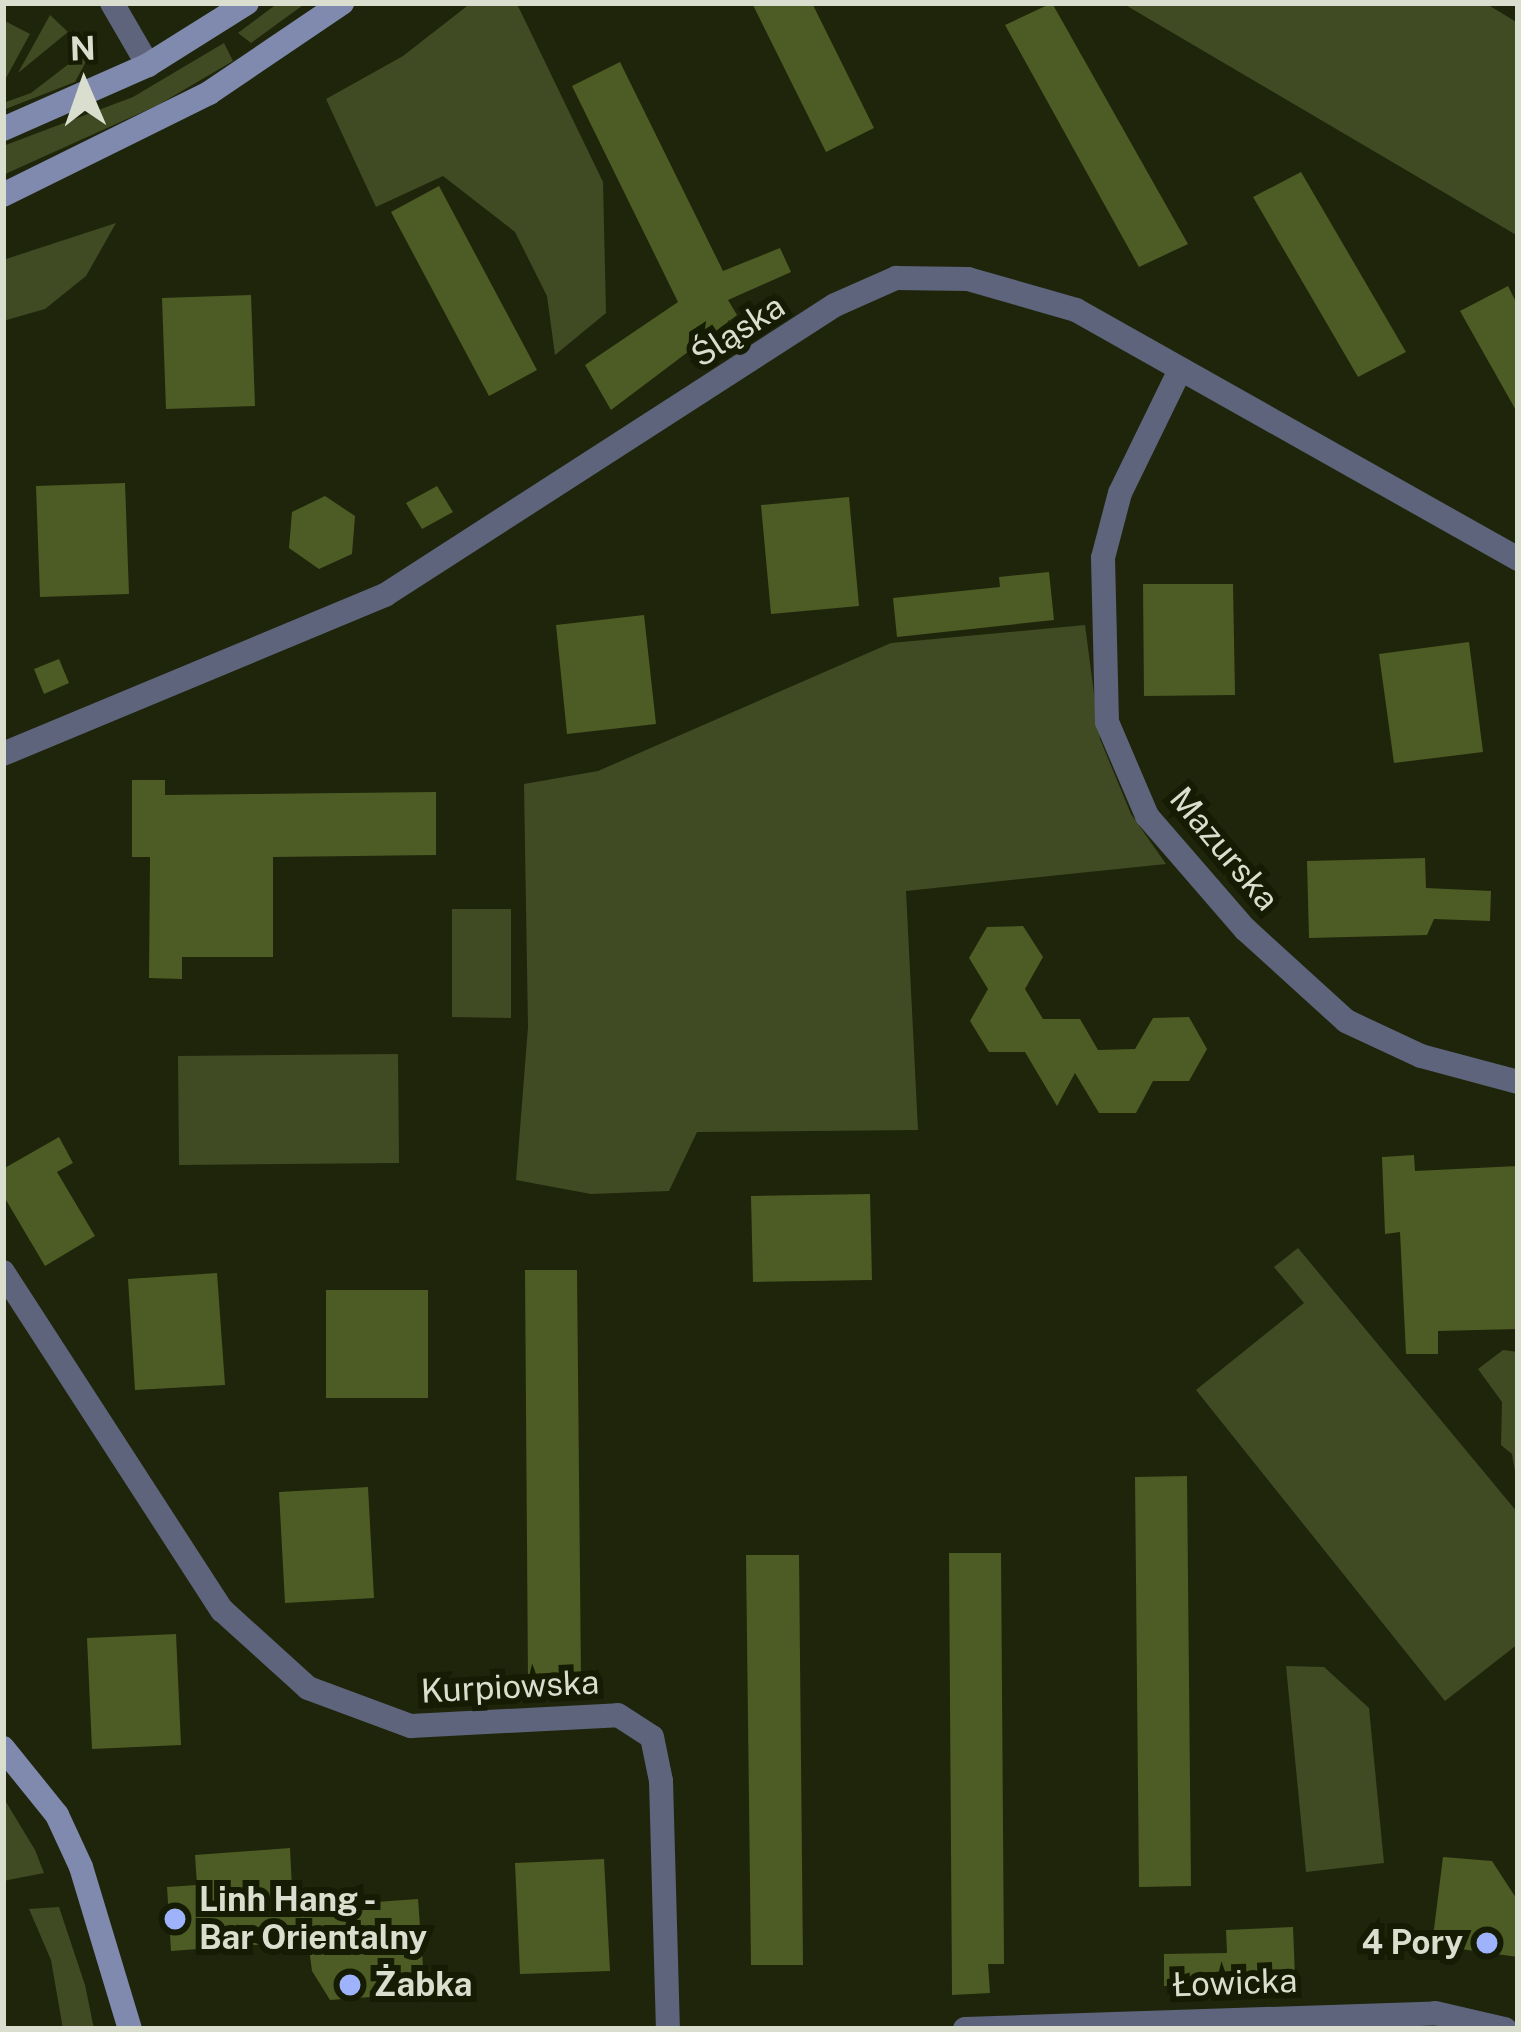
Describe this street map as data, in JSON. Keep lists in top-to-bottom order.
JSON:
{
  "streets": {
    "street": [
      "Śląska",
      "Mazurska",
      "Kurpiowska",
      "Łowicka"
    ]
  },
  "crossings": [
    ["Śląska", "Mazurska"]
  ],
  "places": ["Linh Hang - Bar Orientalny", "4 Pory", "Żabka"],
  "north": "top"
}
